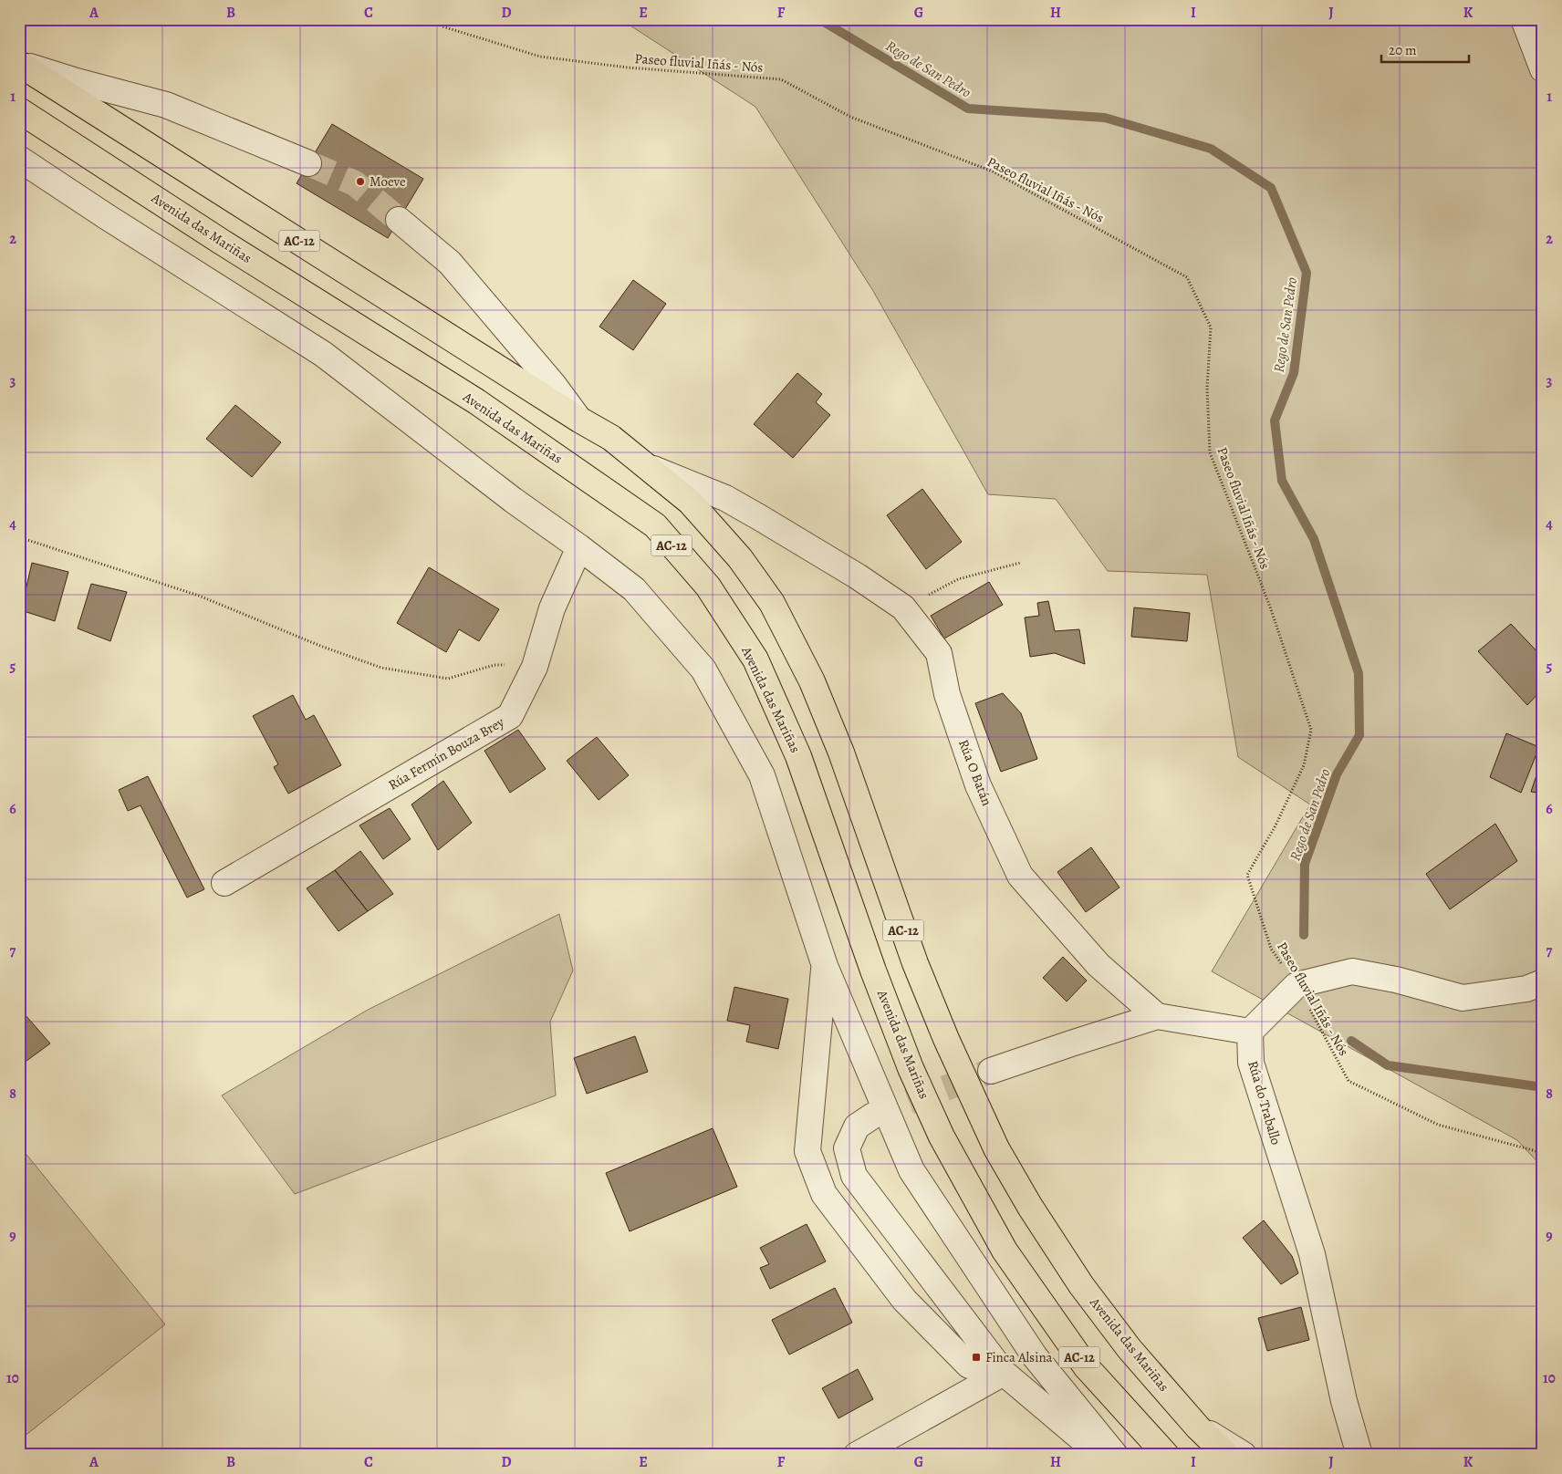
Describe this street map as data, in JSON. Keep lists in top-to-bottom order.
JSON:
{
  "streets": {
    "highway": ["Avenida das Mariñas", "AC-12"],
    "street": ["Rúa Fermín Bouza Brey", "Rúa O Batán", "Rúa do Traballo"],
    "path": ["Paseo fluvial Iñás - Nós"]
  },
  "crossings": [
    ["Avenida das Mariñas", "Rúa O Batán"]
  ],
  "water": ["Rego de San Pedro"],
  "places": {
    "other": ["Moeve"],
    "transit": ["Finca Alsina"]
  },
  "scale_bar": "20 m",
  "grid": {
    "columns": [
      "A",
      "B",
      "C",
      "D",
      "E",
      "F",
      "G",
      "H",
      "I",
      "J",
      "K"
    ],
    "rows": [
      "1",
      "2",
      "3",
      "4",
      "5",
      "6",
      "7",
      "8",
      "9",
      "10"
    ]
  }
}
